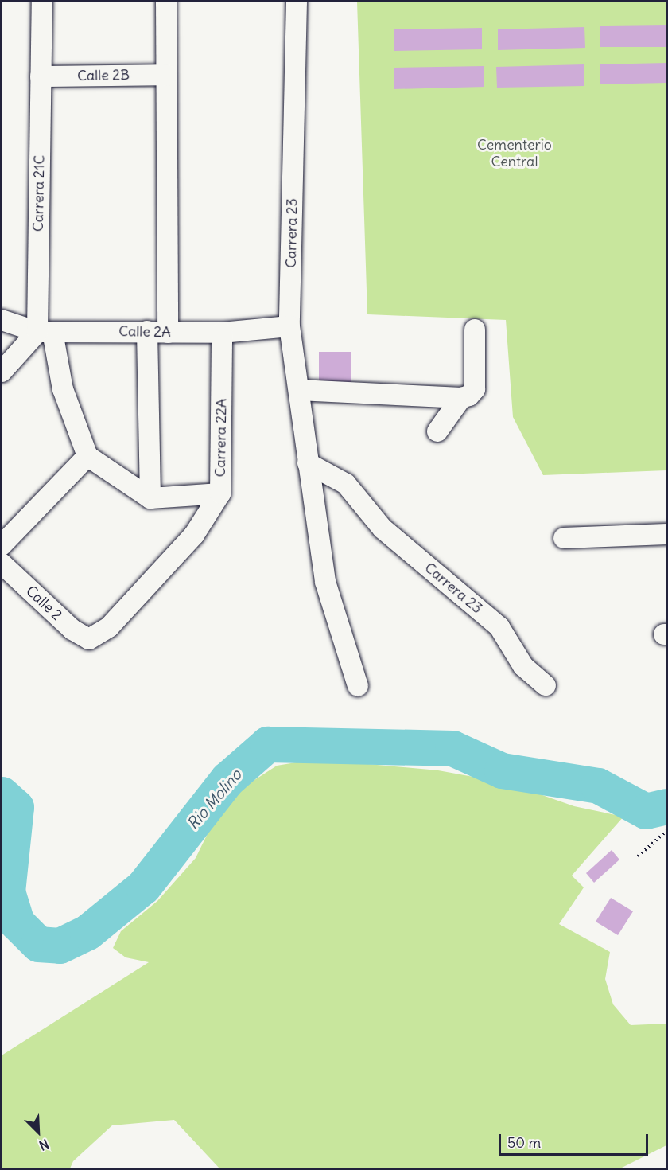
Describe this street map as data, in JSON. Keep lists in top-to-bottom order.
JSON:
{
  "streets": {
    "street": [
      "Calle 2B",
      "Carrera 21C",
      "Carrera 23",
      "Calle 2A",
      "Carrera 22A",
      "Calle 2"
    ]
  },
  "crossings": [
    ["Calle 2B", "Carrera 21C"],
    ["Carrera 21C", "Calle 2A"],
    ["Carrera 23", "Calle 2A"],
    ["Calle 2A", "Carrera 22A"],
    ["Carrera 22A", "Calle 2"]
  ],
  "water": ["Río Molino"],
  "parks": ["Cementerio Central"],
  "scale_bar": "50 m",
  "north": "bottom right"
}
